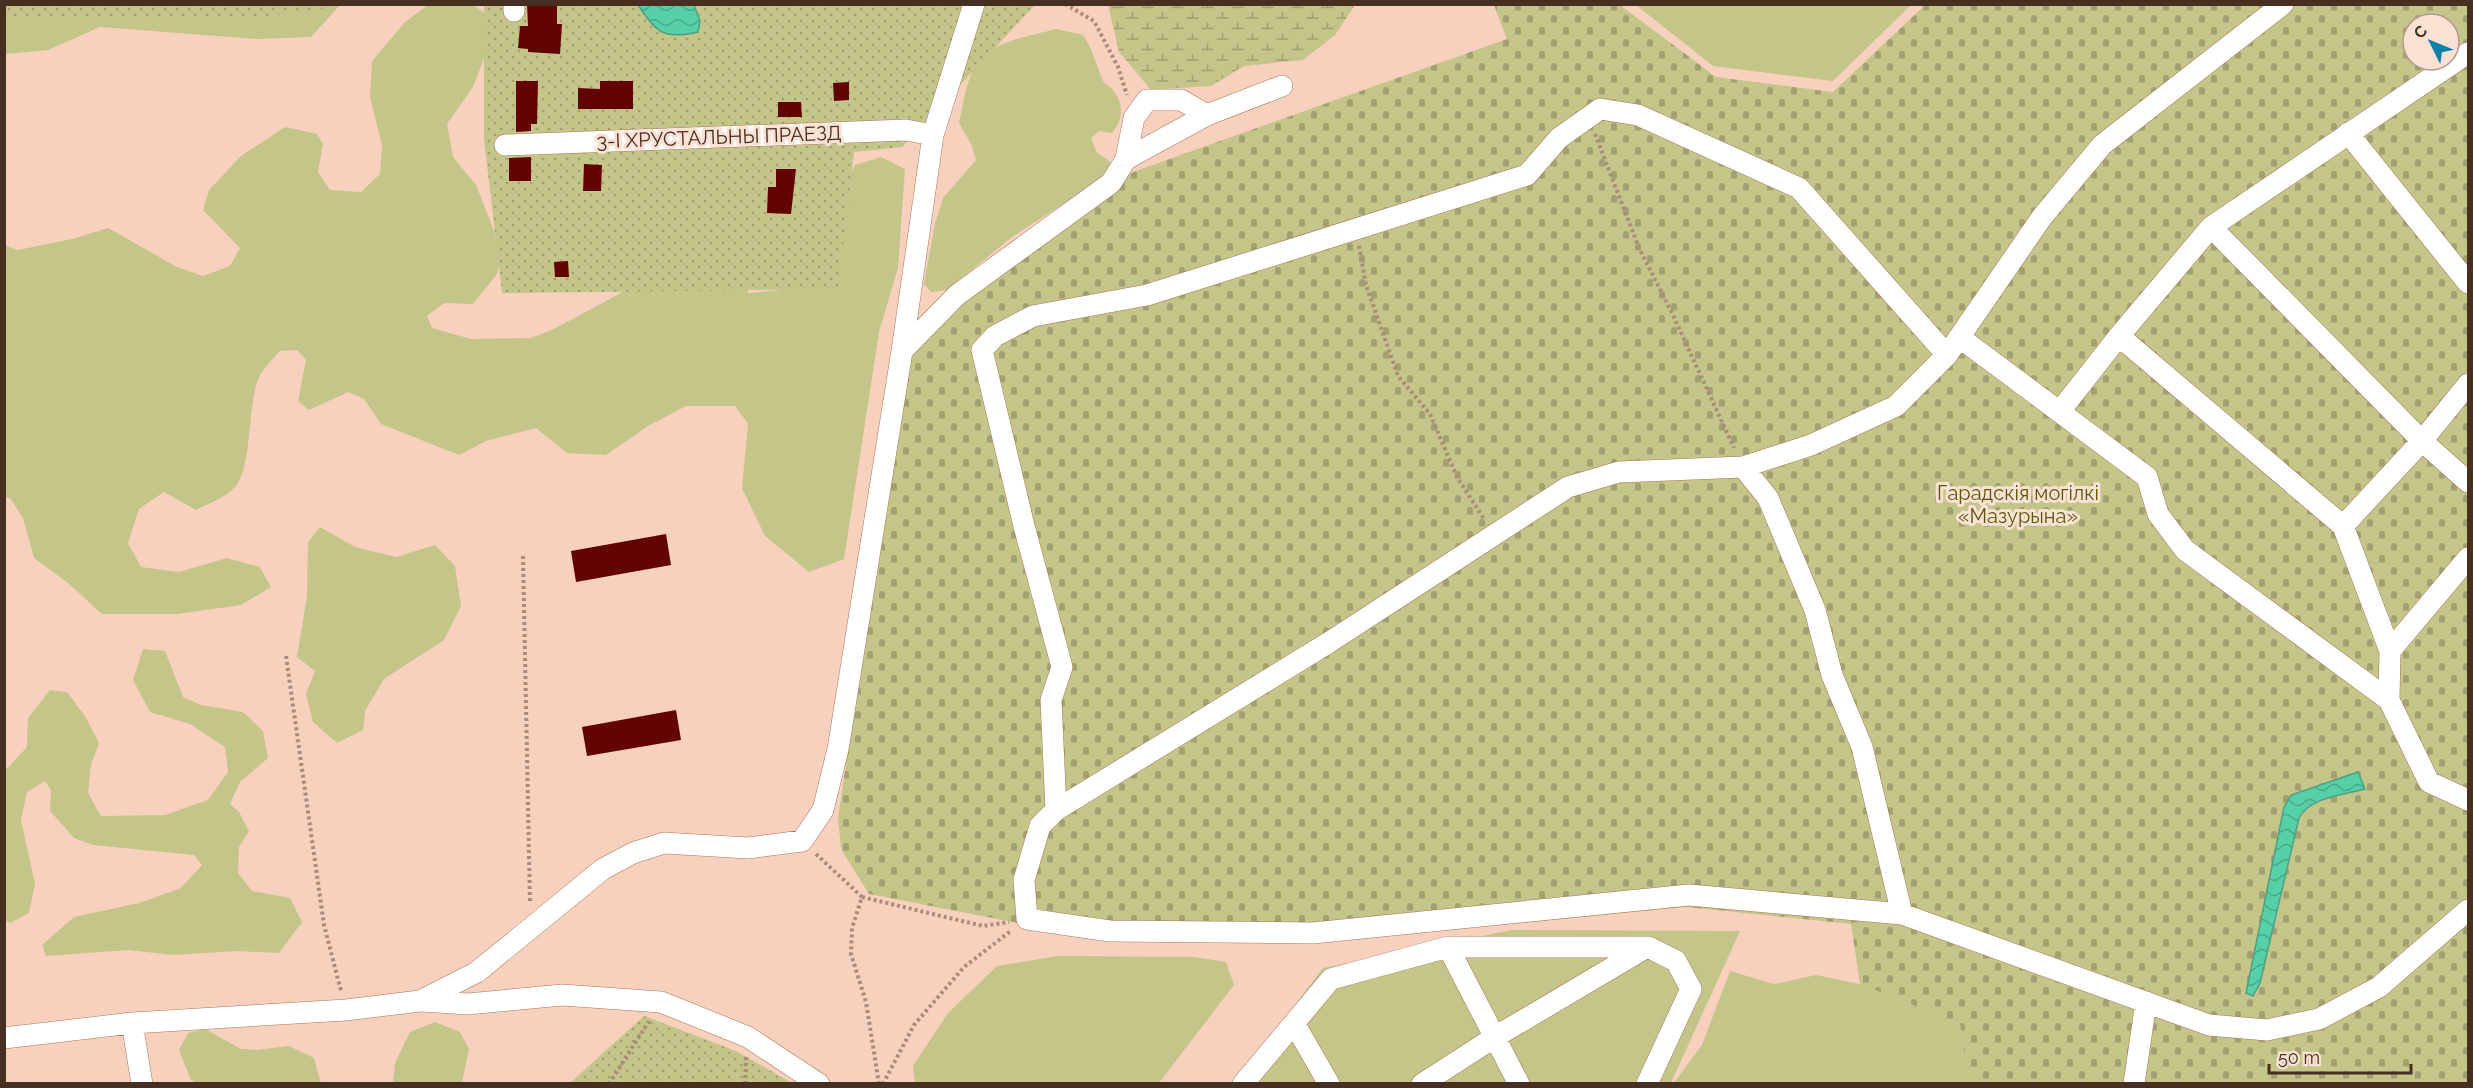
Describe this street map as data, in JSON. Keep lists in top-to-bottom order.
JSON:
{
  "streets": {
    "street": ["3-І ХРУСТАЛЬНЫ ПРАЕЗД"]
  },
  "parks": ["Гарадскія могілкі «Мазурына»"],
  "scale_bar": "50 m",
  "north": "top left"
}
